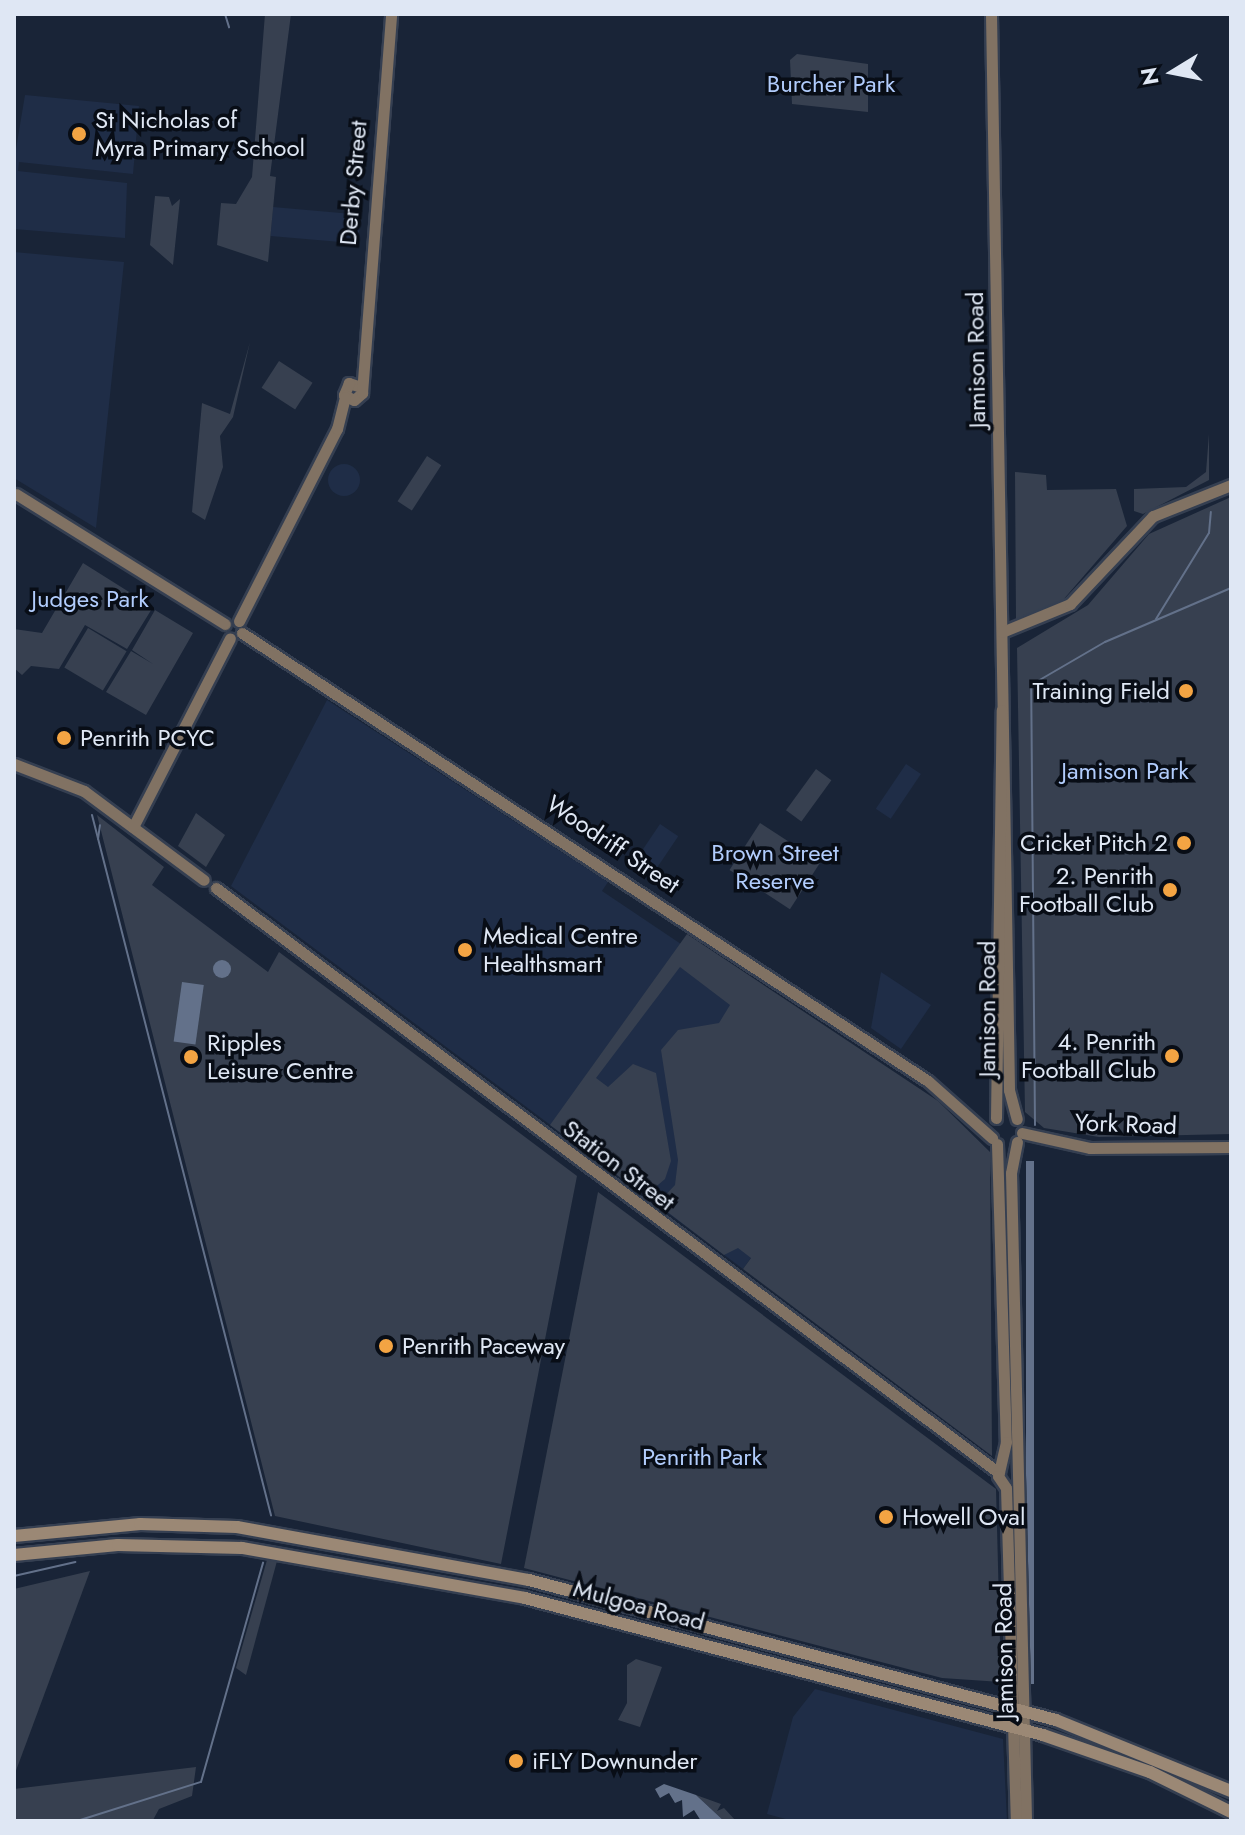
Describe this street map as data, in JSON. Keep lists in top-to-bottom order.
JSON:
{
  "streets": {
    "main road": ["Mulgoa Road"],
    "street": [
      "Derby Street",
      "Jamison Road",
      "Woodriff Street",
      "York Road",
      "Station Street"
    ]
  },
  "crossings": [
    ["Derby Street", "Woodriff Street"],
    ["Jamison Road", "Woodriff Street"],
    ["Jamison Road", "York Road"],
    ["Jamison Road", "Mulgoa Road"],
    ["Woodriff Street", "York Road"]
  ],
  "parks": [
    "Burcher Park",
    "Judges Park",
    "Jamison Park",
    "Brown Street Reserve",
    "Penrith Park"
  ],
  "places": [
    "St Nicholas of Myra Primary School",
    "Training Field",
    "Penrith PCYC",
    "Cricket Pitch 2",
    "2. Penrith Football Club",
    "Medical Centre Healthsmart",
    "4. Penrith Football Club",
    "Ripples Leisure Centre",
    "Penrith Paceway",
    "Howell Oval",
    "iFLY Downunder"
  ],
  "north": "left"
}
